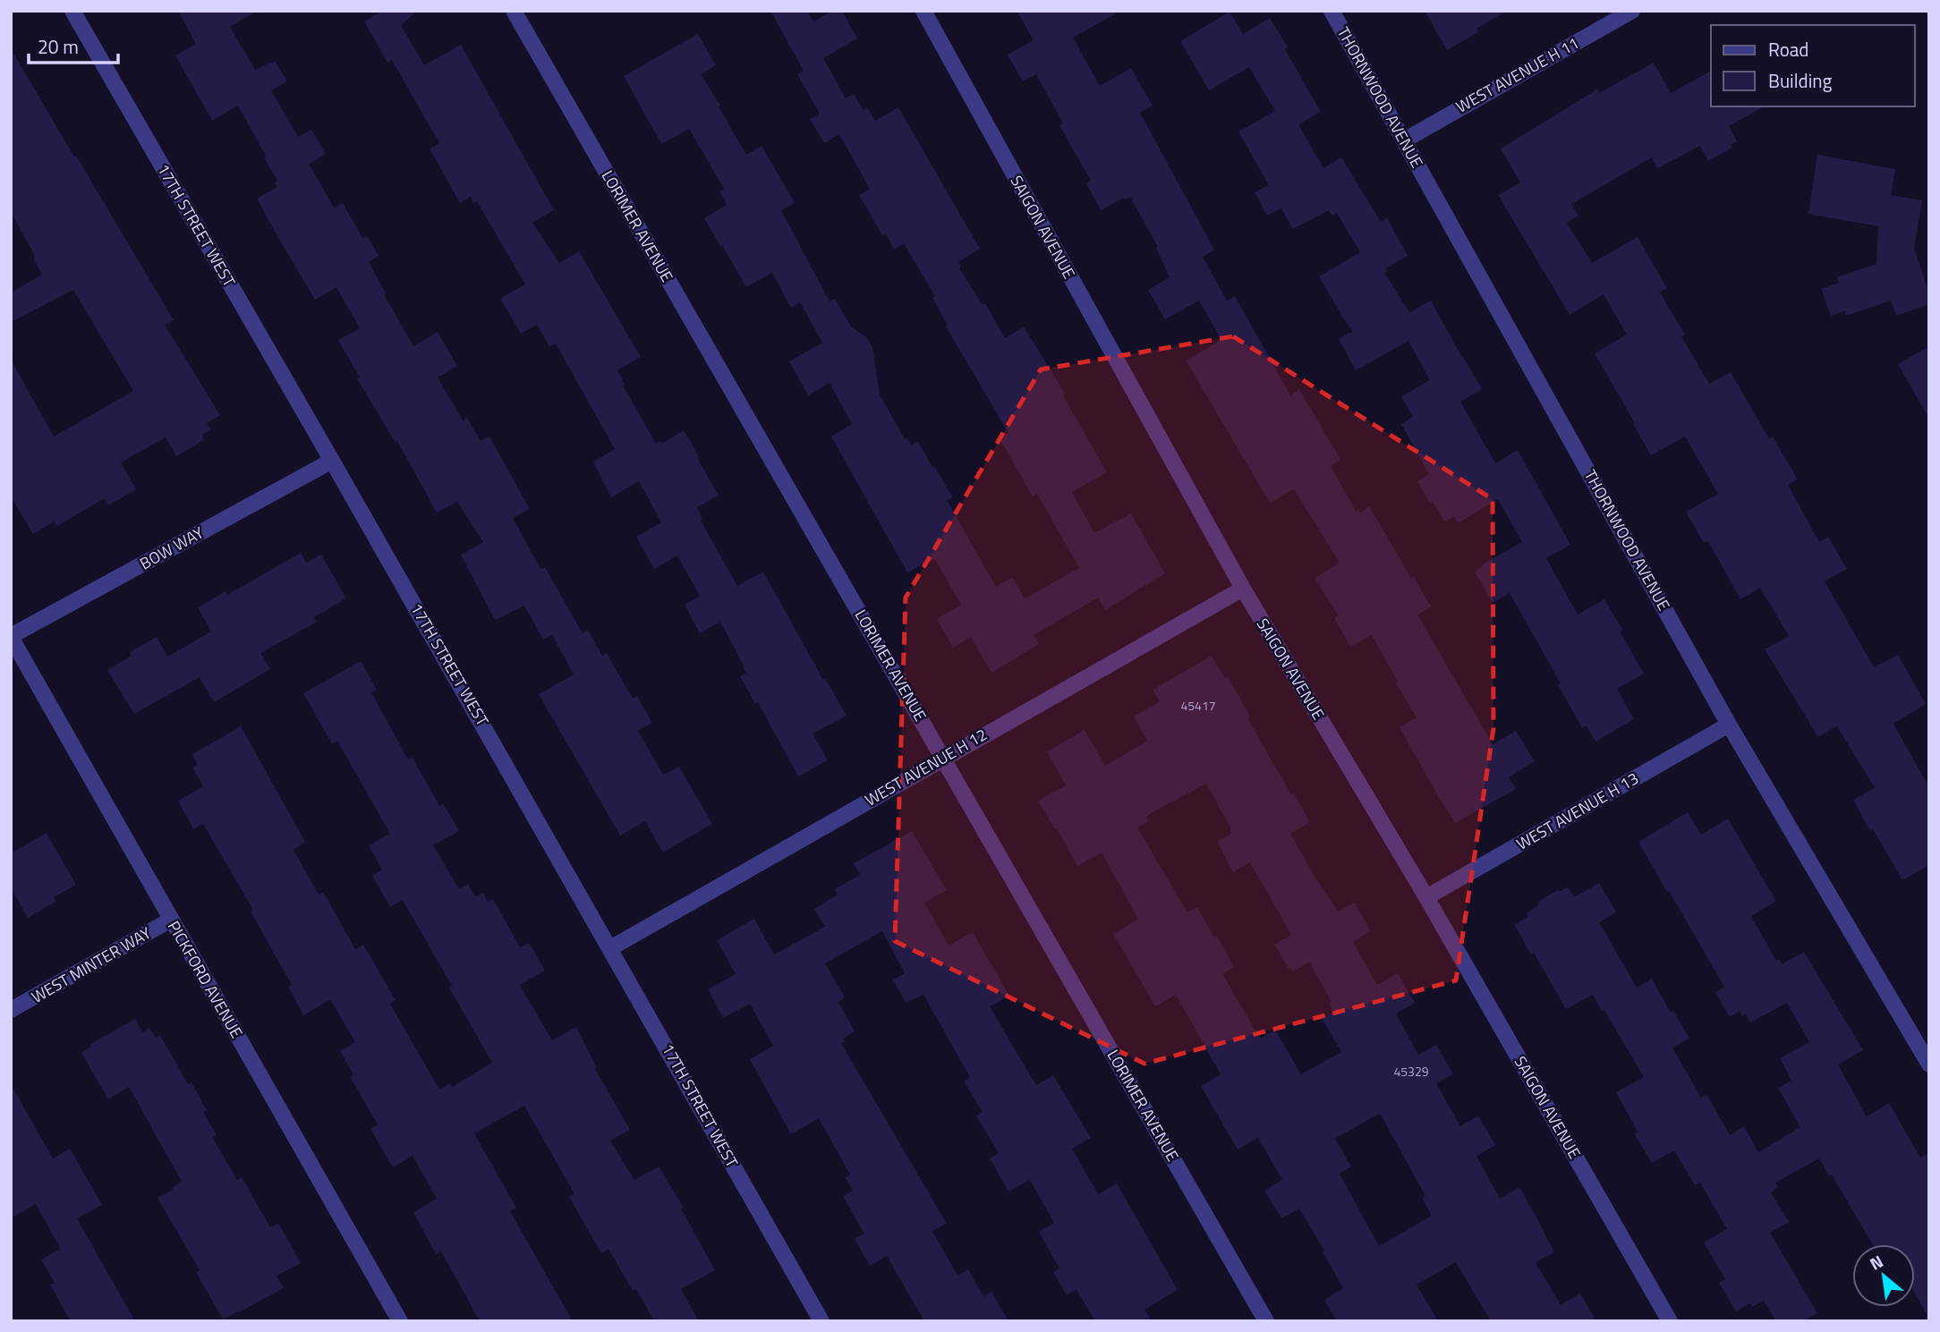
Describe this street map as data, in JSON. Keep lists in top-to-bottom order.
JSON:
{
  "streets": {
    "street": [
      "WEST AVENUE H 11",
      "THORNWOOD AVENUE",
      "17TH STREET WEST",
      "LORIMER AVENUE",
      "SAIGON AVENUE",
      "BOW WAY",
      "WEST AVENUE H 12",
      "WEST AVENUE H 13",
      "WEST MINTER WAY",
      "PICKFORD AVENUE"
    ]
  },
  "crossings": [
    ["WEST AVENUE H 11", "THORNWOOD AVENUE"],
    ["THORNWOOD AVENUE", "WEST AVENUE H 13"],
    ["17TH STREET WEST", "BOW WAY"],
    ["17TH STREET WEST", "WEST AVENUE H 12"],
    ["LORIMER AVENUE", "WEST AVENUE H 12"],
    ["SAIGON AVENUE", "WEST AVENUE H 12"],
    ["SAIGON AVENUE", "WEST AVENUE H 13"],
    ["BOW WAY", "PICKFORD AVENUE"],
    ["WEST MINTER WAY", "PICKFORD AVENUE"]
  ],
  "house_numbers": ["45417", "45329"],
  "legend": ["Road", "Building"],
  "scale_bar": "20 m",
  "north": "top left"
}
